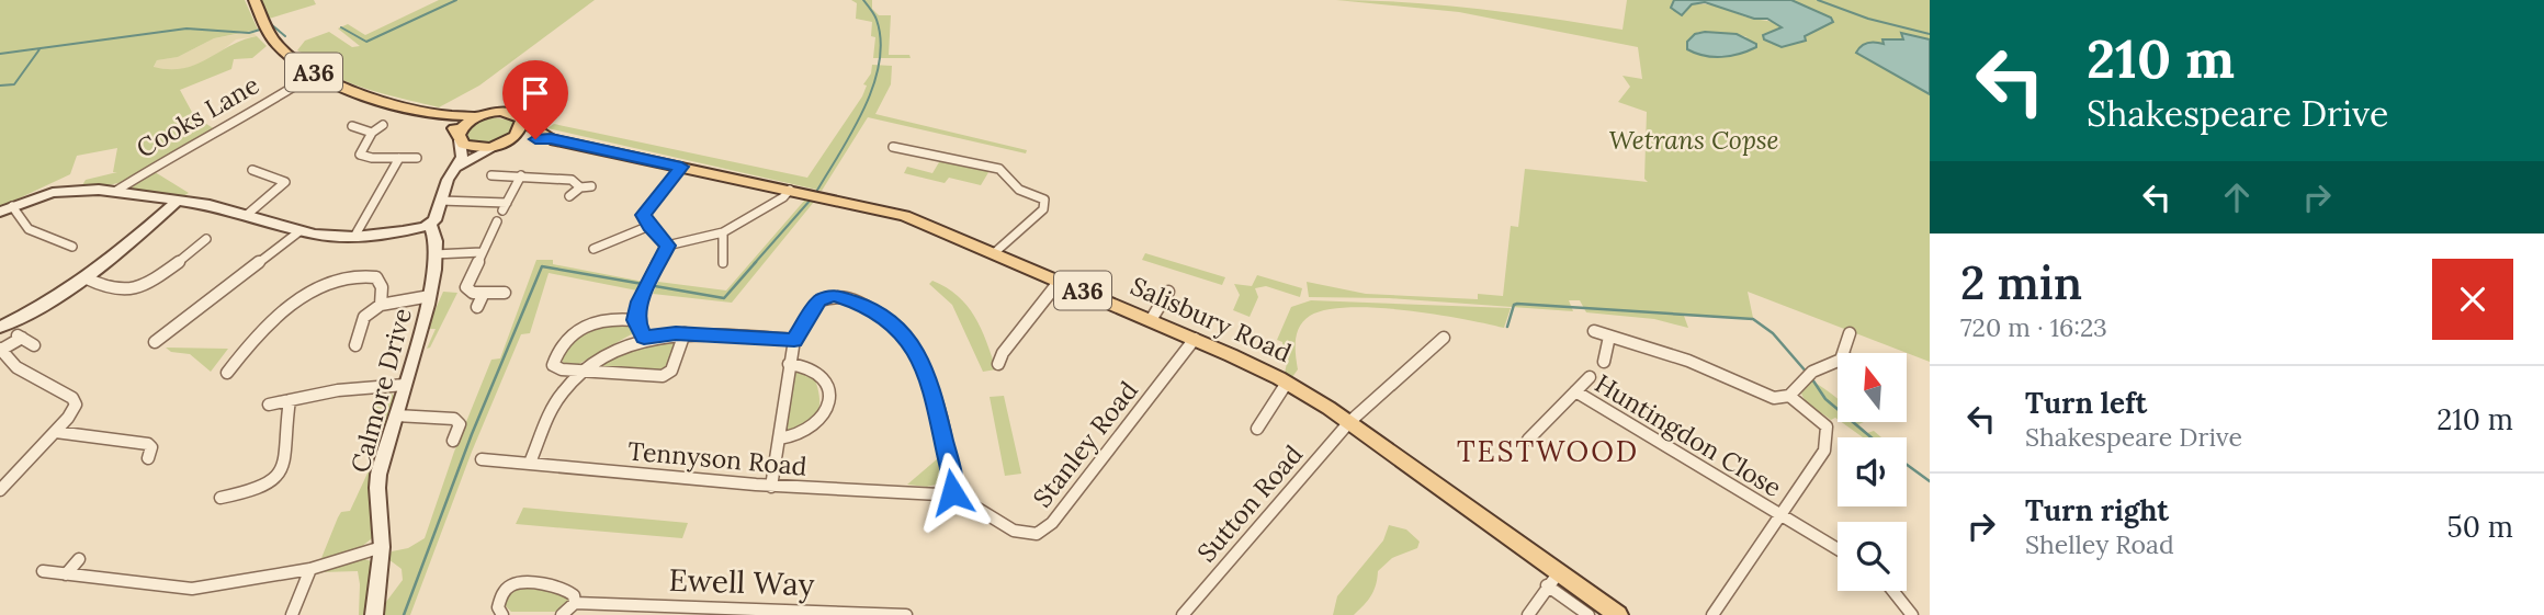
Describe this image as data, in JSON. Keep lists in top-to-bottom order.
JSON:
{
  "streets": {
    "main road": ["A36", "Salisbury Road"],
    "street": [
      "Cooks Lane",
      "Calmore Drive",
      "Huntingdon Close",
      "Stanley Road",
      "Tennyson Road",
      "Sutton Road",
      "Ewell Way"
    ]
  },
  "crossings": [
    ["A36", "Salisbury Road"],
    ["Salisbury Road", "Stanley Road"],
    ["Salisbury Road", "Sutton Road"],
    ["Stanley Road", "Tennyson Road"]
  ],
  "districts": ["TESTWOOD"],
  "parks": ["Wetrans Copse"],
  "north": "top",
  "page": {
    "turn": ["210 m", "Shakespeare Drive"],
    "heading": ["2 min", "720 m · 16:23"],
    "list": [
      {
        "name": "Turn left",
        "note": "Shakespeare Drive",
        "value": "210 m"
      },
      {
        "name": "Turn right",
        "note": "Shelley Road",
        "value": "50 m"
      }
    ]
  }
}
